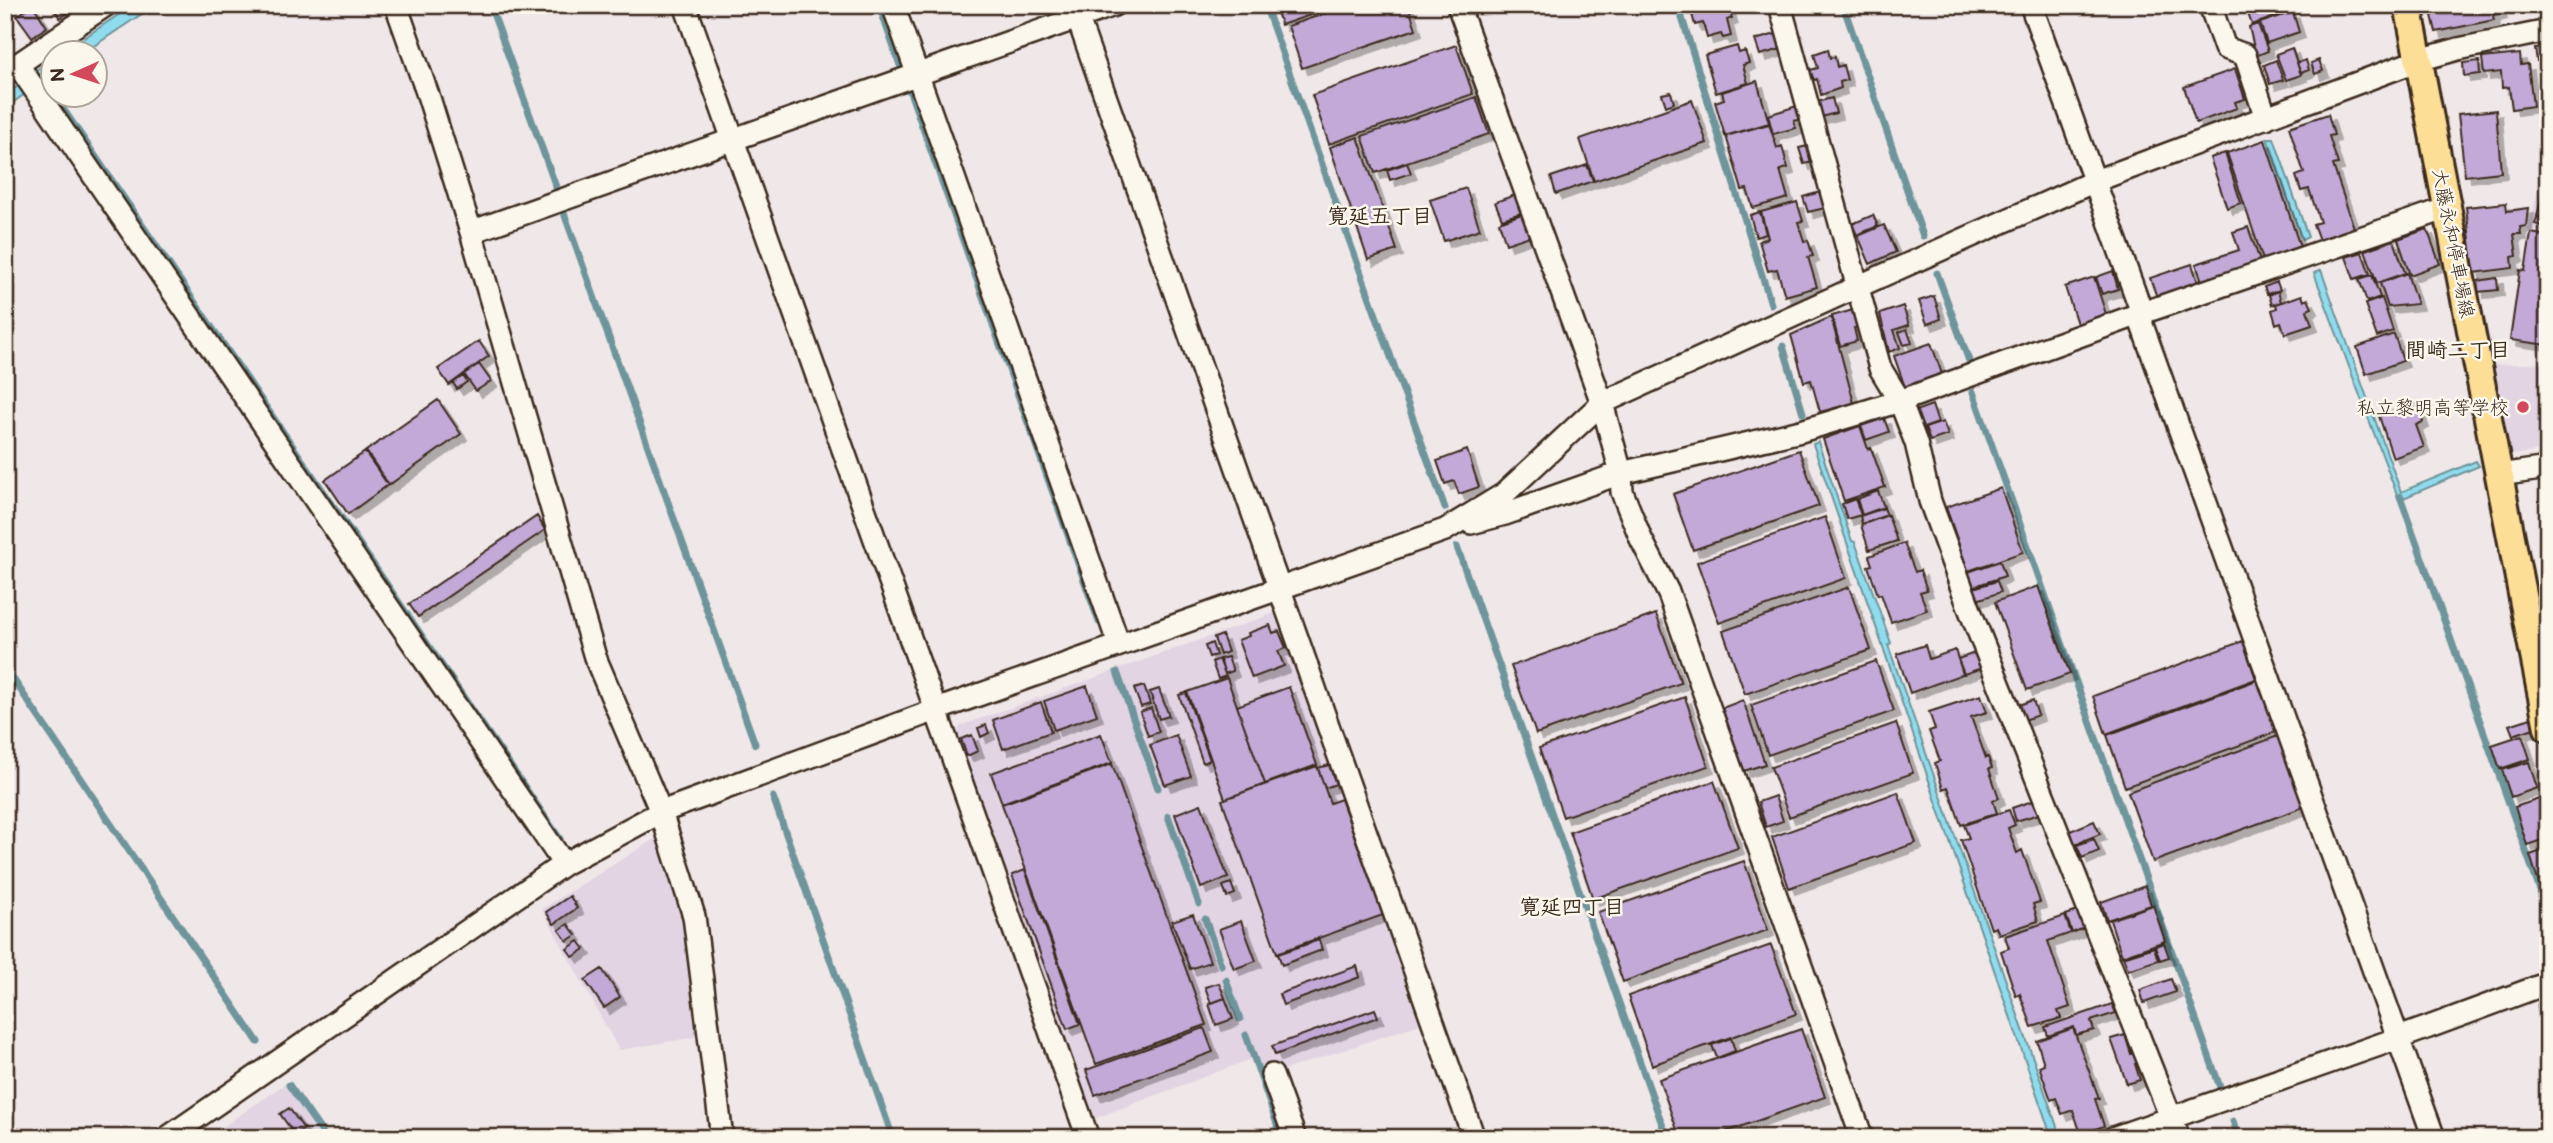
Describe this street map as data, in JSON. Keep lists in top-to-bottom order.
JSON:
{
  "streets": {
    "main road": ["大藤永和停車場線"]
  },
  "districts": ["寛延五丁目", "間崎二丁目", "寛延四丁目"],
  "places": ["私立黎明高等学校"],
  "north": "left"
}
